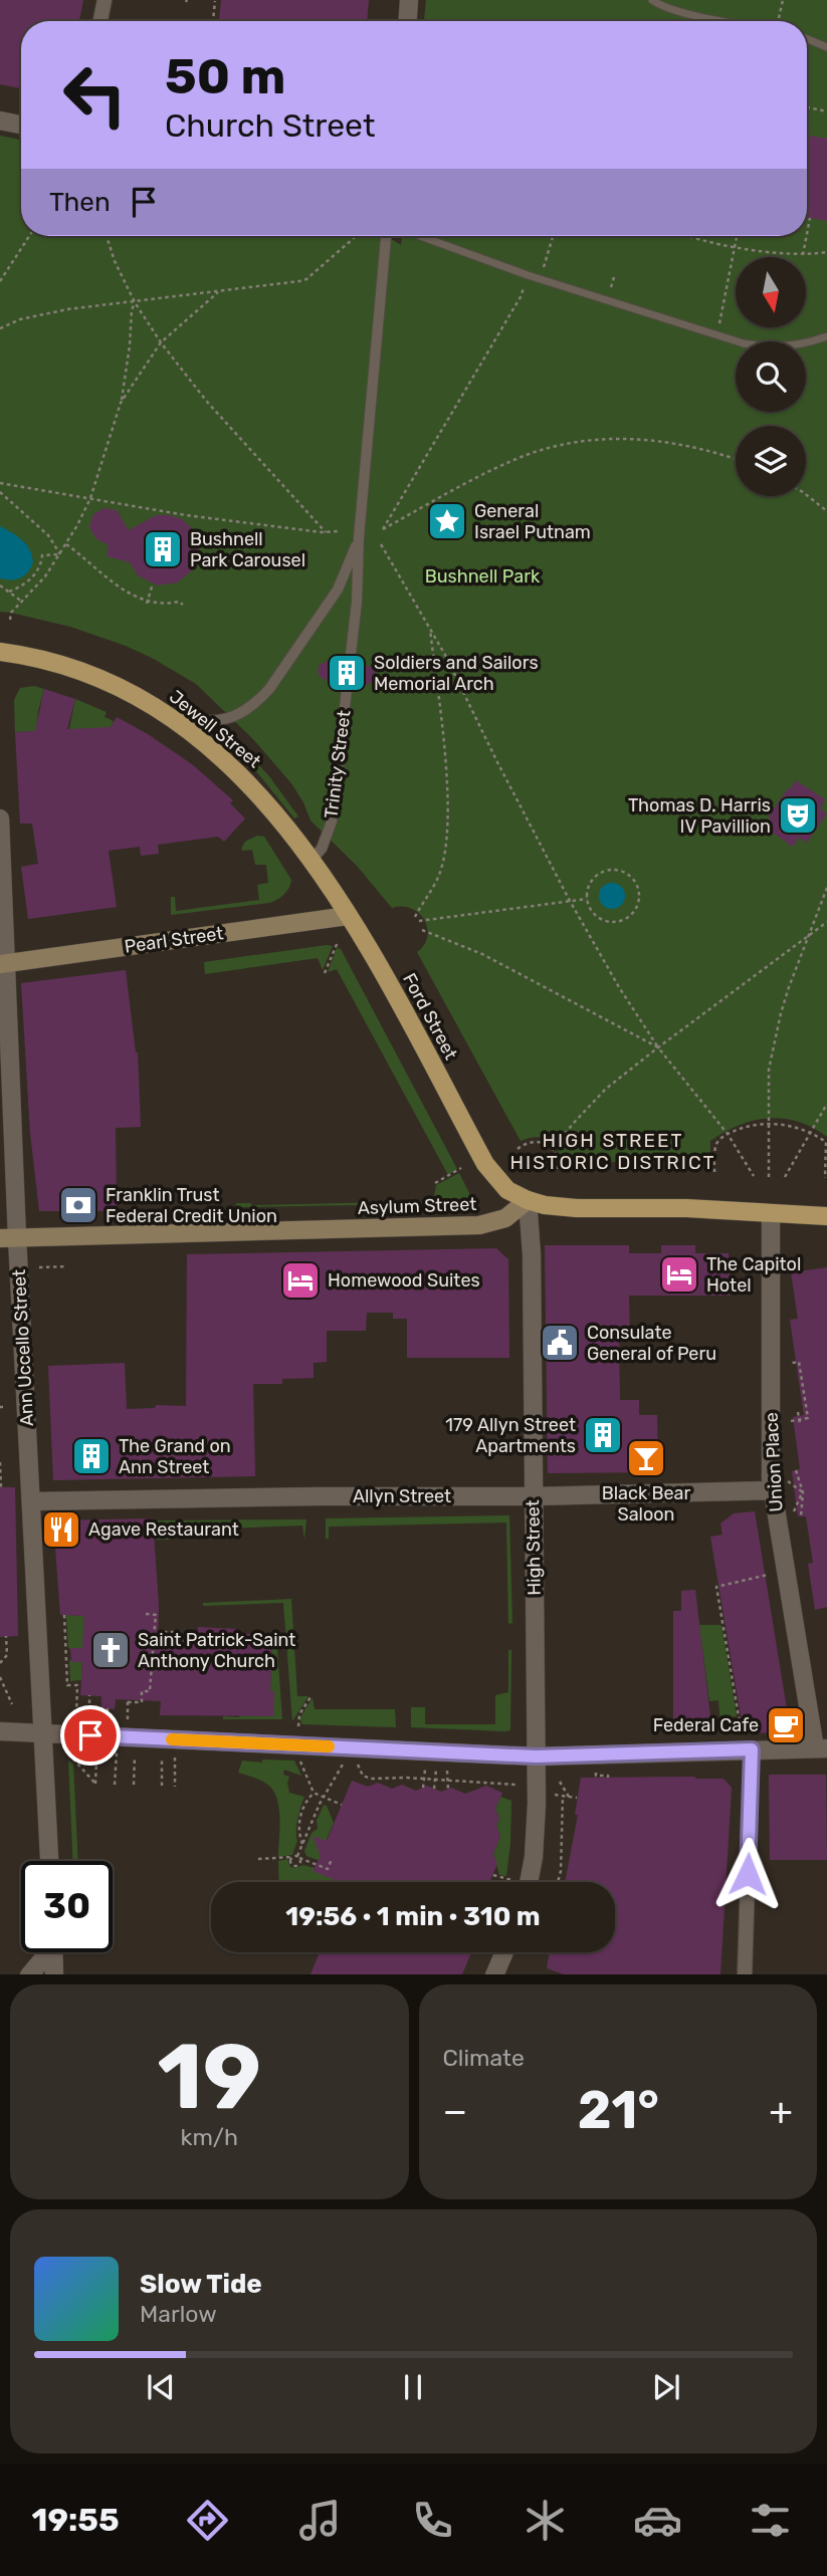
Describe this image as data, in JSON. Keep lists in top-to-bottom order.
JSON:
{
  "streets": {
    "main road": [
      "Jewell Street",
      "Pearl Street",
      "Ford Street",
      "Asylum Street"
    ],
    "street": [
      "Trinity Street",
      "Ann Uccello Street",
      "Union Place",
      "Allyn Street",
      "High Street"
    ]
  },
  "crossings": [
    ["Jewell Street", "Trinity Street"],
    ["Jewell Street", "Ford Street"],
    ["Trinity Street", "Ford Street"],
    ["Pearl Street", "Ford Street"],
    ["Pearl Street", "Ann Uccello Street"],
    ["Ford Street", "Asylum Street"],
    ["Ford Street", "High Street"],
    ["Asylum Street", "Ann Uccello Street"],
    ["Asylum Street", "High Street"],
    ["Ann Uccello Street", "Allyn Street"],
    ["Union Place", "Allyn Street"],
    ["Allyn Street", "High Street"]
  ],
  "districts": ["HIGH STREET HISTORIC DISTRICT"],
  "parks": ["Bushnell Park"],
  "places": {
    "place": ["General Israel Putnam"],
    "building": [
      "Bushnell Park Carousel",
      "Soldiers and Sailors Memorial Arch",
      "179 Allyn Street Apartments",
      "The Grand on Ann Street"
    ],
    "theatre": ["Thomas D. Harris IV Pavillion"],
    "bank": ["Franklin Trust Federal Credit Union"],
    "hotel": ["The Capitol Hotel", "Homewood Suites"],
    "public building": ["Consulate General of Peru"],
    "bar": ["Black Bear Saloon"],
    "restaurant": ["Agave Restaurant"],
    "church": ["Saint Patrick-Saint Anthony Church"],
    "cafe": ["Federal Cafe"]
  },
  "north": "bottom",
  "page": {
    "turn": ["50 m", "Church Street"],
    "then": "Then",
    "limit": "30",
    "trip": "19:56 · 1 min · 310 m",
    "tile": [
      ["19", "km/h"],
      "Climate"
    ],
    "heat": ["−", "21°", "+"],
    "song": ["Slow Tide", "Marlow"],
    "tabs": "19:55"
  }
}
